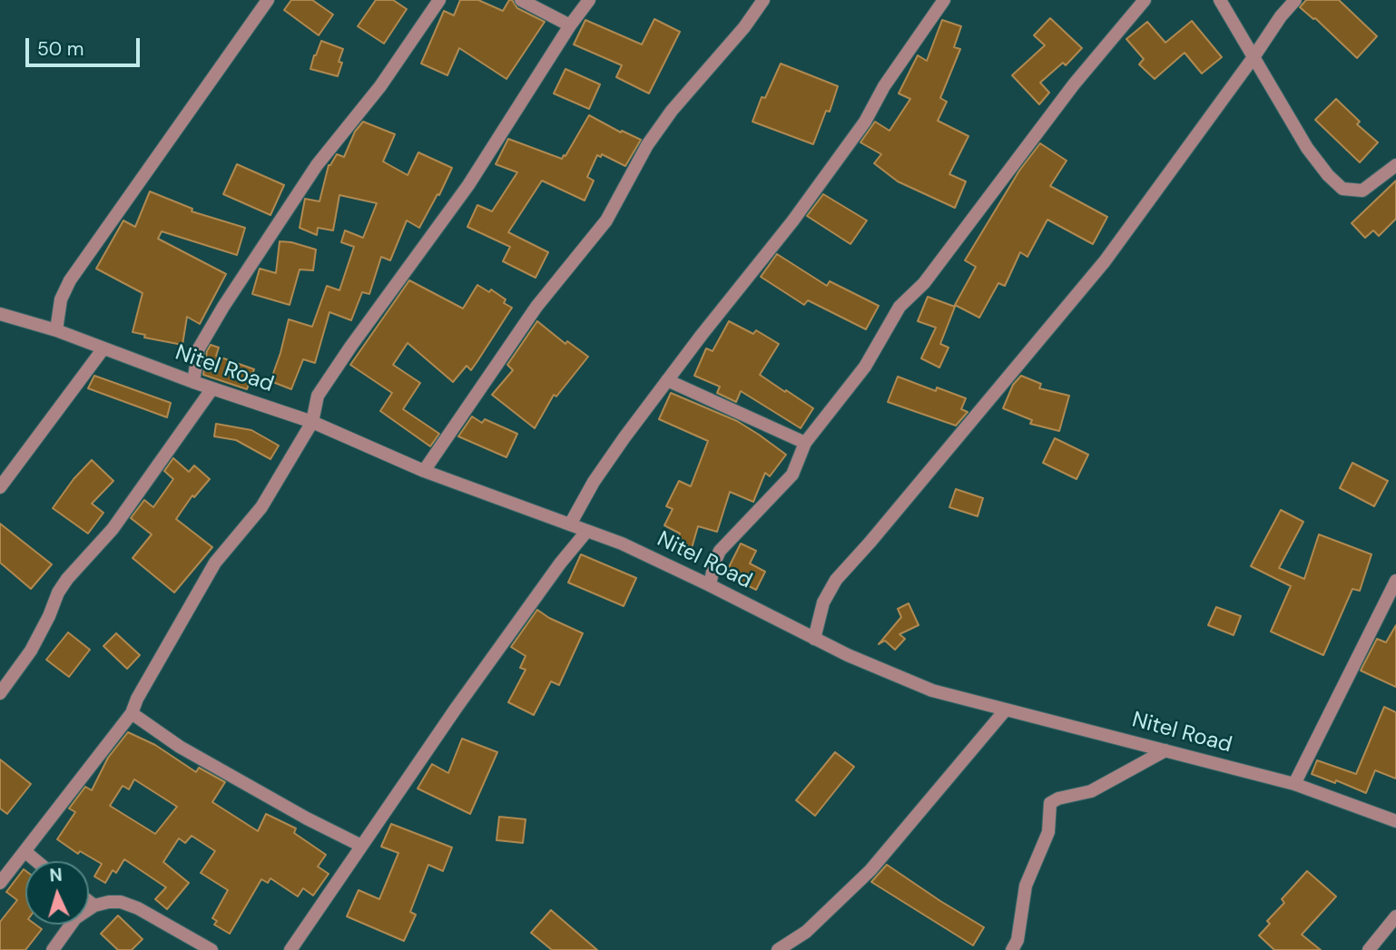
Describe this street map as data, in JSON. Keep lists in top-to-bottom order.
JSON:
{
  "streets": {
    "street": ["Nitel Road"]
  },
  "scale_bar": "50 m",
  "north": "top"
}
